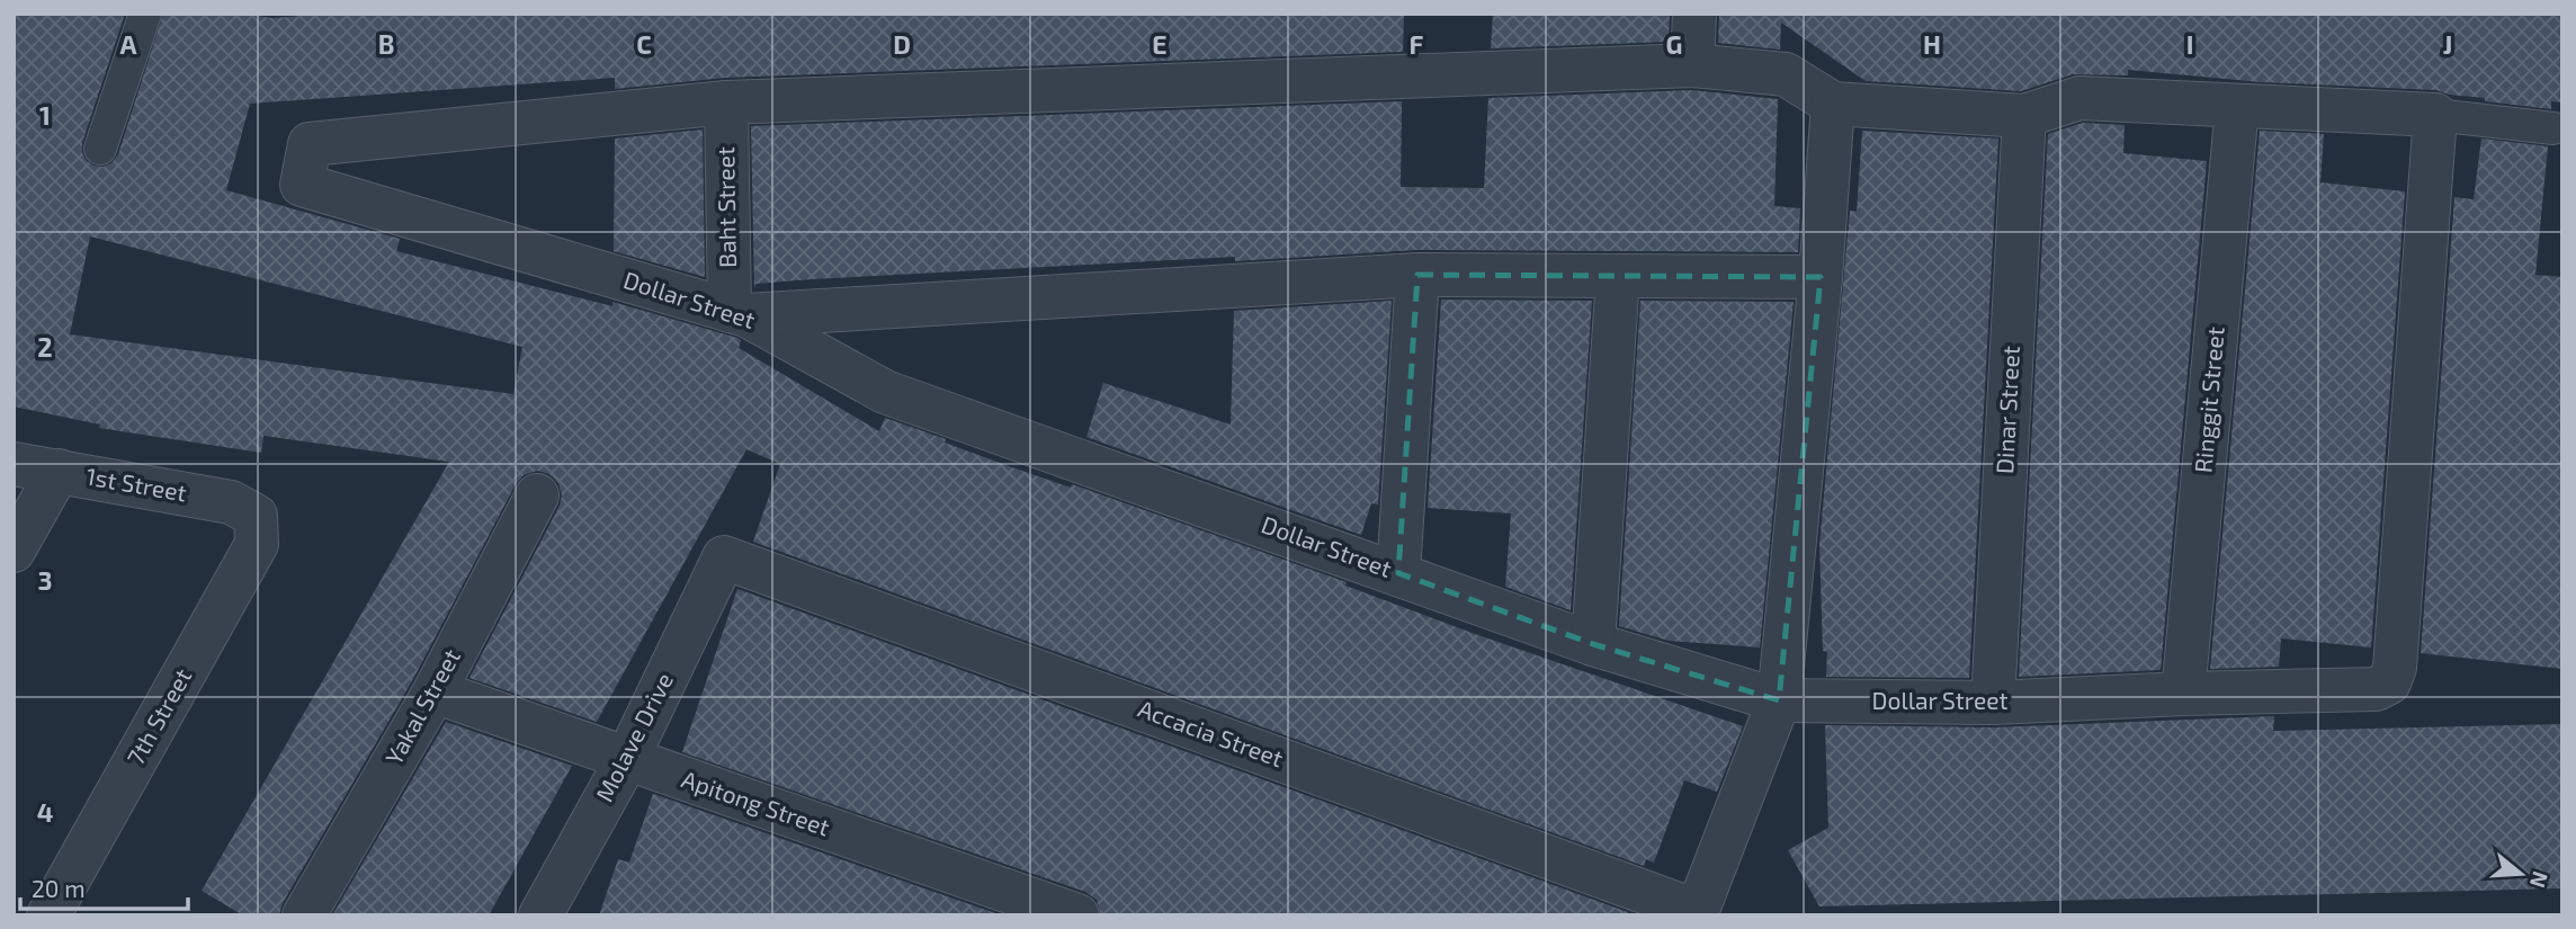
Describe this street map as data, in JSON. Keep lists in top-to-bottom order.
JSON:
{
  "streets": {
    "street": [
      "Baht Street",
      "Dollar Street",
      "Ringgit Street",
      "Dinar Street",
      "1st Street",
      "Yakal Street",
      "7th Street",
      "Accacia Street",
      "Molave Drive",
      "Apitong Street"
    ]
  },
  "crossings": [
    ["Baht Street", "Dollar Street"],
    ["Dollar Street", "Ringgit Street"],
    ["Dollar Street", "Dinar Street"],
    ["1st Street", "7th Street"],
    ["Yakal Street", "Apitong Street"],
    ["Accacia Street", "Molave Drive"],
    ["Molave Drive", "Apitong Street"]
  ],
  "scale_bar": "20 m",
  "north": "right",
  "grid": {
    "columns": [
      "A",
      "B",
      "C",
      "D",
      "E",
      "F",
      "G",
      "H",
      "I",
      "J"
    ],
    "rows": [
      "1",
      "2",
      "3",
      "4"
    ]
  }
}
